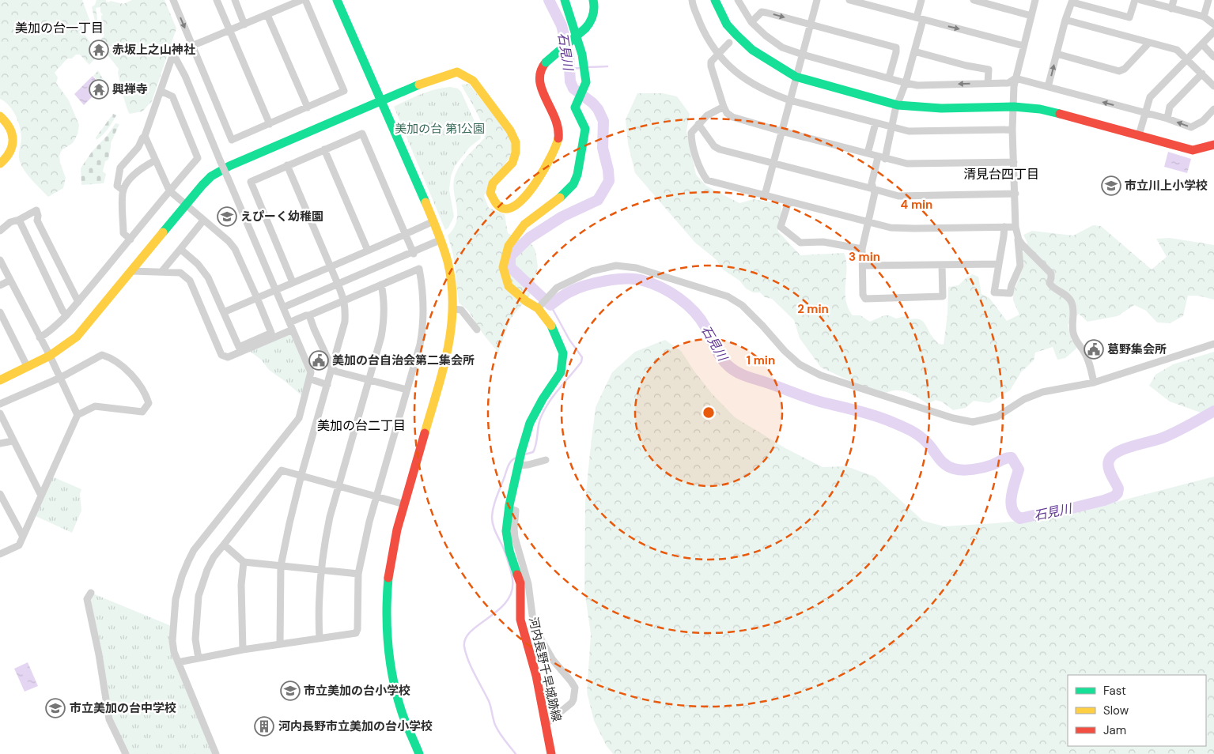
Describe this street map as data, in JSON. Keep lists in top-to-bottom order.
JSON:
{
  "streets": {
    "street": ["河内長野千早城跡線"]
  },
  "districts": ["美加の台一丁目", "清見台四丁目", "美加の台二丁目"],
  "water": ["石見川"],
  "parks": ["美加の台 第1公園"],
  "places": {
    "temple": ["赤坂上之山神社", "興禅寺"],
    "school or university": [
      "市立川上小学校",
      "えぴーく幼稚園",
      "市立美加の台小学校",
      "市立美加の台中学校"
    ],
    "public building": ["葛野集会所", "美加の台自治会第二集会所"],
    "building": ["河内長野市立美加の台小学校"]
  },
  "legend": ["Fast", "Slow", "Jam"],
  "rings": [
    "4 min",
    "3 min",
    "2 min",
    "1 min"
  ]
}
